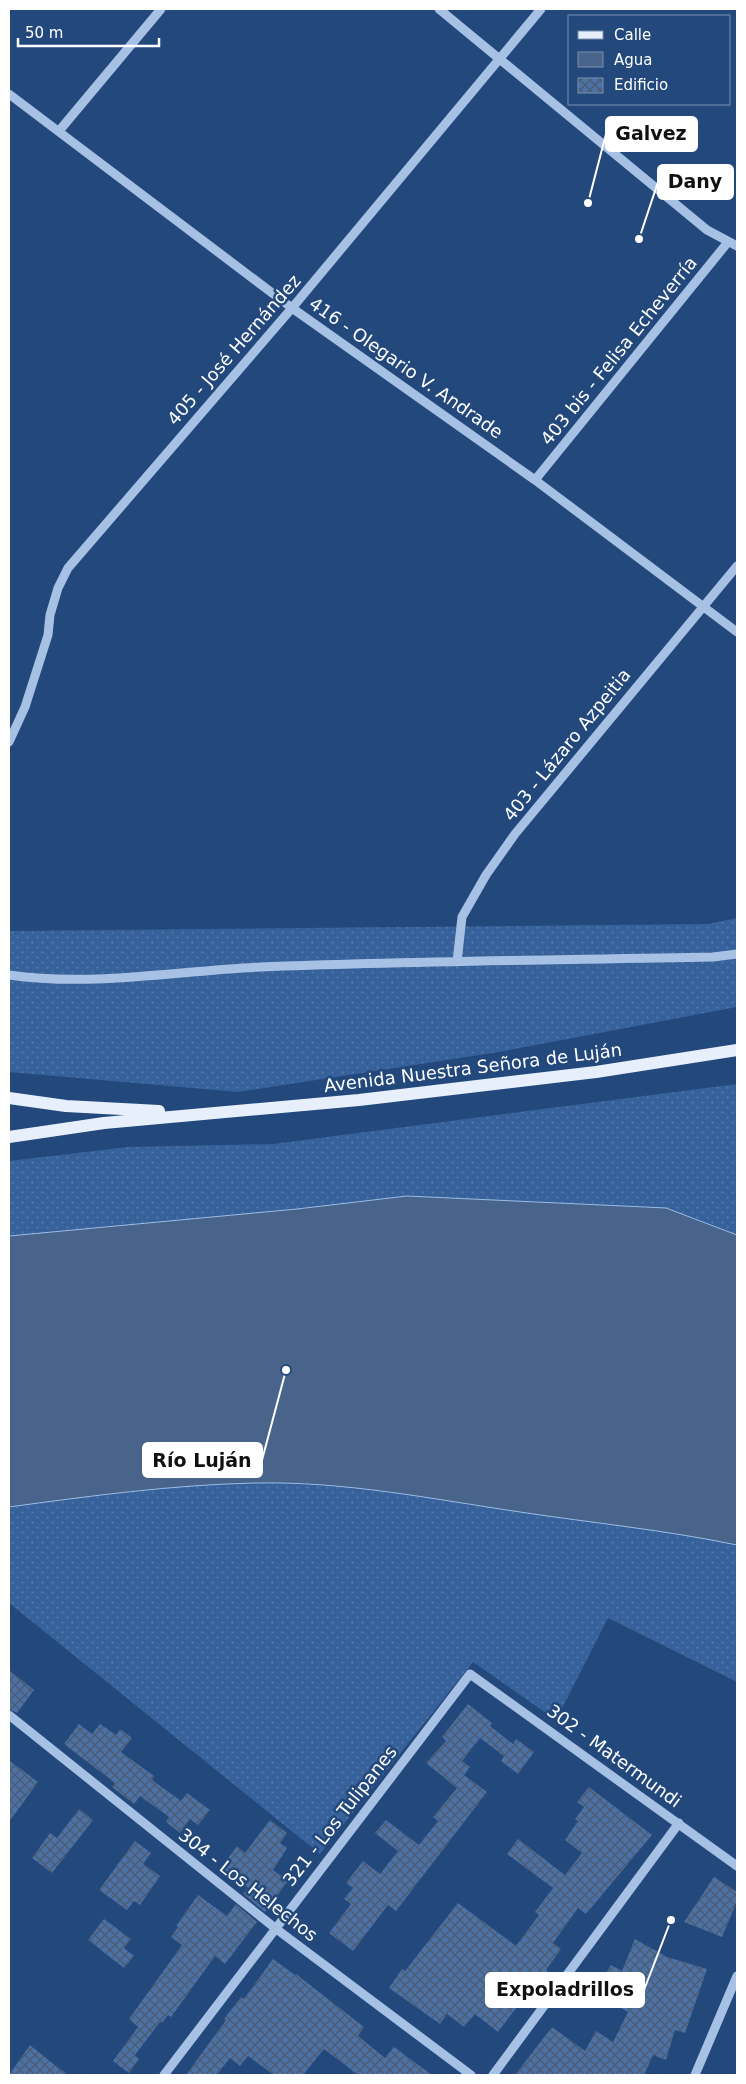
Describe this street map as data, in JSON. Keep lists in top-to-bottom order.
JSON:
{
  "streets": {
    "main road": ["Avenida Nuestra Señora de Luján"],
    "street": [
      "405 - José Hernández",
      "403 bis - Felisa Echeverría",
      "416 - Olegario V. Andrade",
      "403 - Lázaro Azpeitia",
      "302 - Matermundi",
      "321 - Los Tulipanes",
      "304 - Los Helechos"
    ]
  },
  "crossings": [
    ["405 - José Hernández", "416 - Olegario V. Andrade"],
    ["403 bis - Felisa Echeverría", "416 - Olegario V. Andrade"],
    ["416 - Olegario V. Andrade", "403 - Lázaro Azpeitia"],
    ["302 - Matermundi", "321 - Los Tulipanes"],
    ["321 - Los Tulipanes", "304 - Los Helechos"]
  ],
  "places": [
    "Galvez",
    "Dany",
    "Río Luján",
    "Expoladrillos"
  ],
  "legend": ["Calle", "Agua", "Edificio"],
  "scale_bar": "50 m"
}
